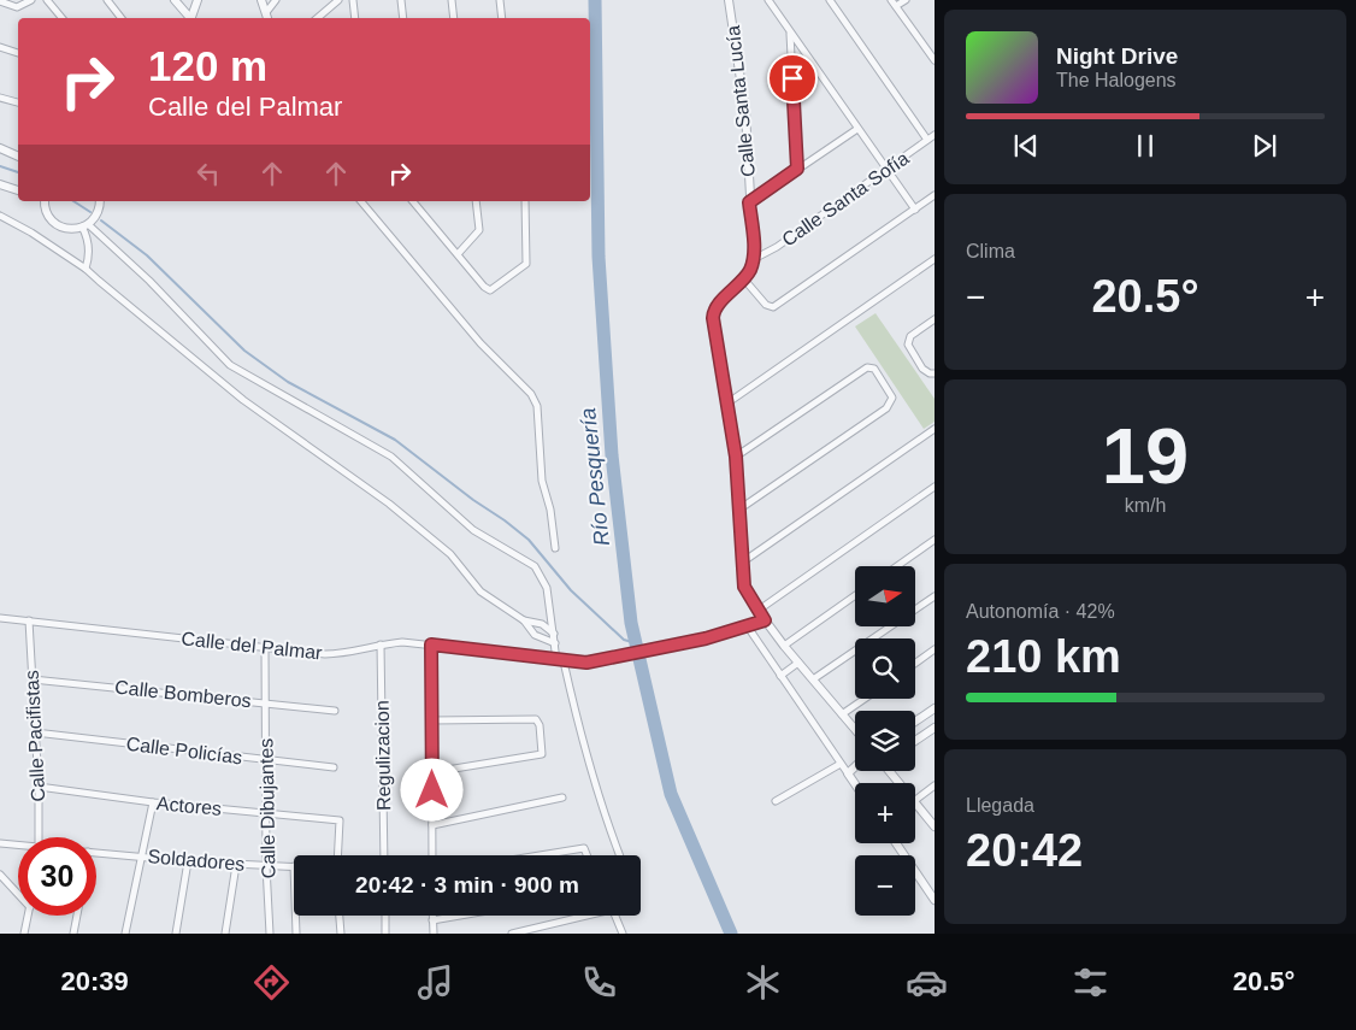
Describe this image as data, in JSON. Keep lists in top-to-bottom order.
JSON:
{
  "streets": {
    "street": [
      "Calle Santa Lucía",
      "Calle Santa Sofía",
      "Calle del Palmar",
      "Calle Bomberos",
      "Calle Pacifistas",
      "Calle Policías",
      "Regulizacion",
      "Actores",
      "Calle Dibujantes",
      "Soldadores"
    ]
  },
  "crossings": [
    ["Calle Santa Lucía", "Calle Santa Sofía"],
    ["Calle del Palmar", "Calle Pacifistas"],
    ["Calle del Palmar", "Regulizacion"],
    ["Calle del Palmar", "Calle Dibujantes"],
    ["Calle Bomberos", "Calle Pacifistas"],
    ["Calle Bomberos", "Calle Dibujantes"],
    ["Calle Pacifistas", "Calle Policías"],
    ["Calle Pacifistas", "Actores"],
    ["Calle Policías", "Calle Dibujantes"],
    ["Actores", "Calle Dibujantes"],
    ["Calle Dibujantes", "Soldadores"]
  ],
  "water": ["Río Pesquería"],
  "north": "right",
  "page": {
    "turn": ["120 m", "Calle del Palmar"],
    "song": ["Night Drive", "The Halogens"],
    "tile": [
      "Clima",
      ["19", "km/h"],
      ["Autonomía · 42%", "210 km"],
      ["Llegada", "20:42"]
    ],
    "heat": ["−", "20.5°", "+"],
    "map_buttons": ["+", "−"],
    "limit": "30",
    "trip": "20:42 · 3 min · 900 m",
    "tabs": ["20:39", "20.5°"]
  }
}
